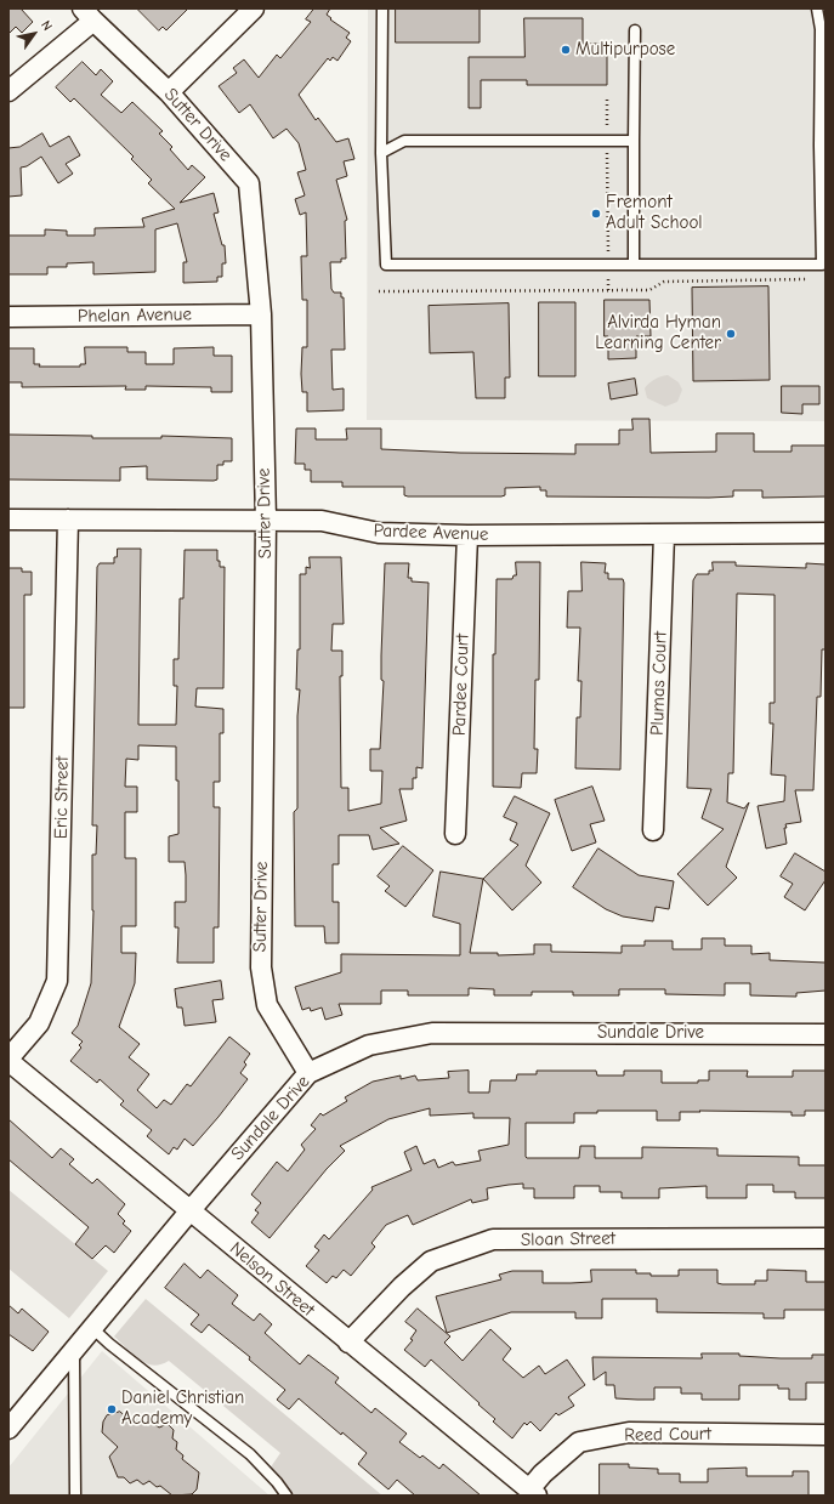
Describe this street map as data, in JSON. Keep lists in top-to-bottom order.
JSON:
{
  "streets": {
    "street": [
      "Sutter Drive",
      "Phelan Avenue",
      "Pardee Avenue",
      "Plumas Court",
      "Pardee Court",
      "Eric Street",
      "Sundale Drive",
      "Sloan Street",
      "Nelson Street",
      "Reed Court"
    ]
  },
  "crossings": [
    ["Sutter Drive", "Phelan Avenue"],
    ["Sutter Drive", "Pardee Avenue"],
    ["Sutter Drive", "Sundale Drive"],
    ["Pardee Avenue", "Plumas Court"],
    ["Pardee Avenue", "Pardee Court"],
    ["Pardee Avenue", "Eric Street"],
    ["Eric Street", "Nelson Street"],
    ["Sundale Drive", "Nelson Street"],
    ["Sloan Street", "Nelson Street"],
    ["Nelson Street", "Reed Court"]
  ],
  "places": [
    "Multipurpose",
    "Fremont Adult School",
    "Alvirda Hyman Learning Center",
    "Daniel Christian Academy"
  ],
  "north": "top right"
}
